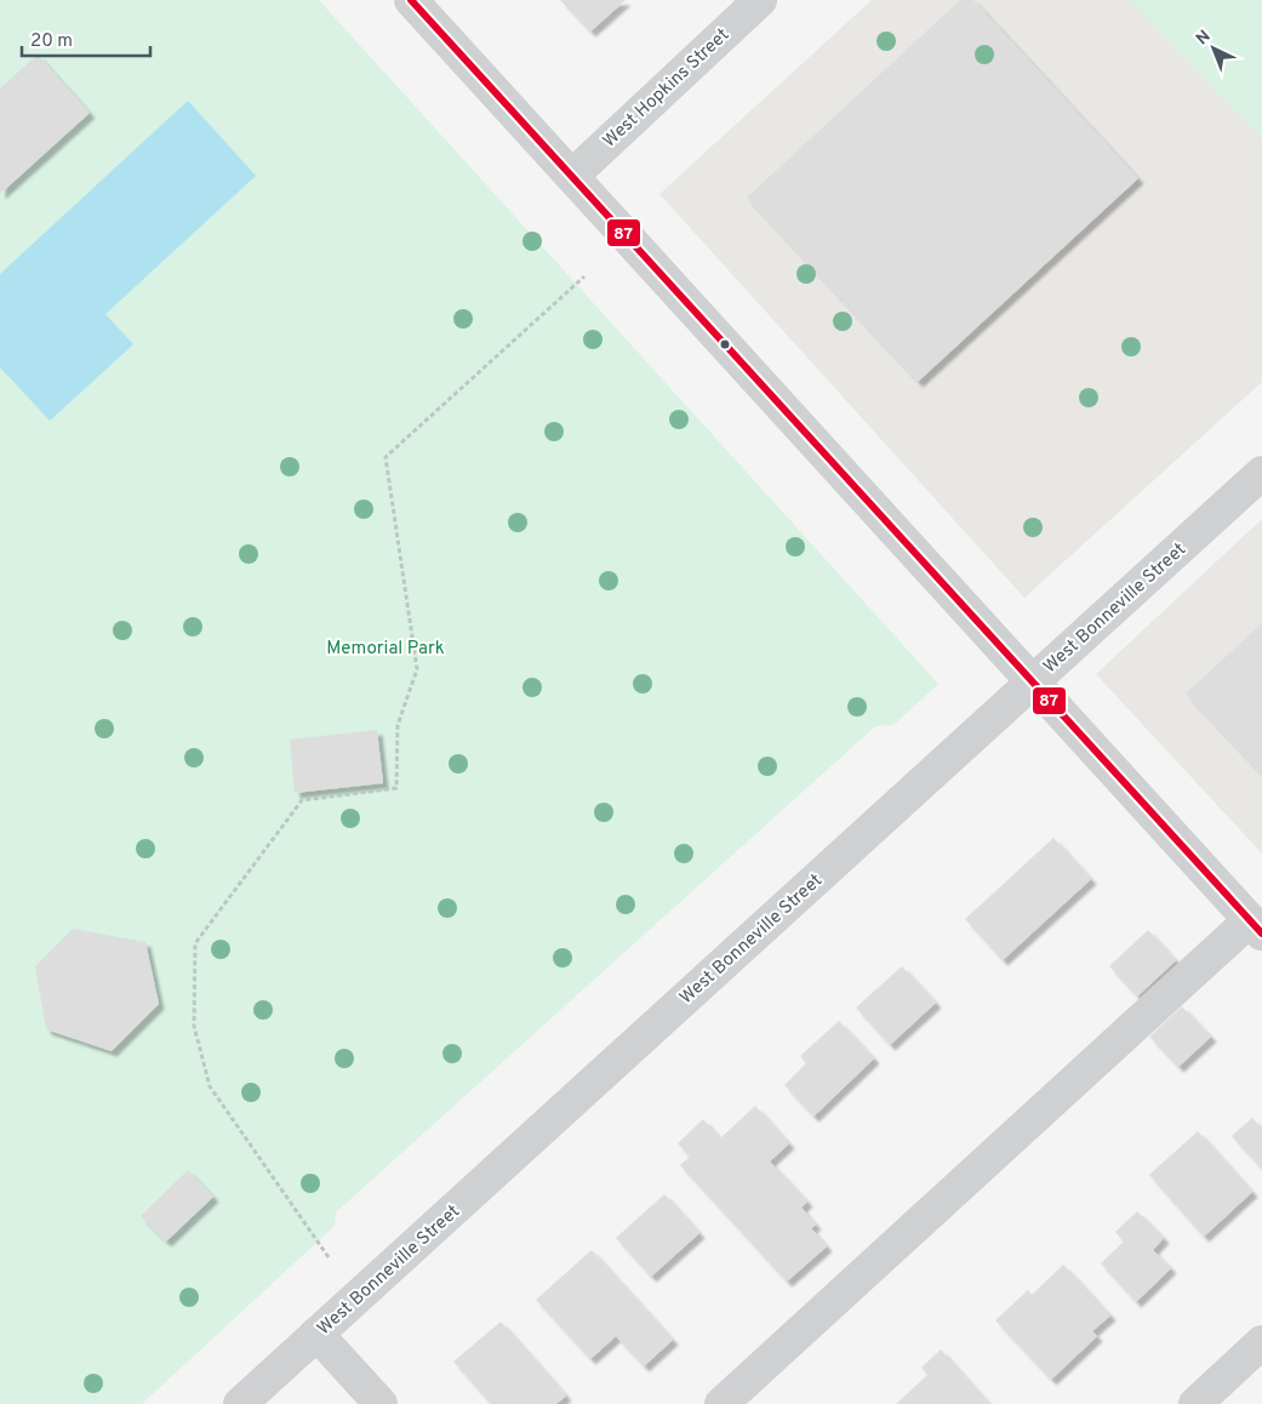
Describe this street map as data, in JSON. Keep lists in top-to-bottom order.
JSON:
{
  "streets": {
    "street": ["West Hopkins Street", "West Bonneville Street"]
  },
  "parks": ["Memorial Park"],
  "lines": ["transit line 87"],
  "scale_bar": "20 m",
  "north": "top left"
}
